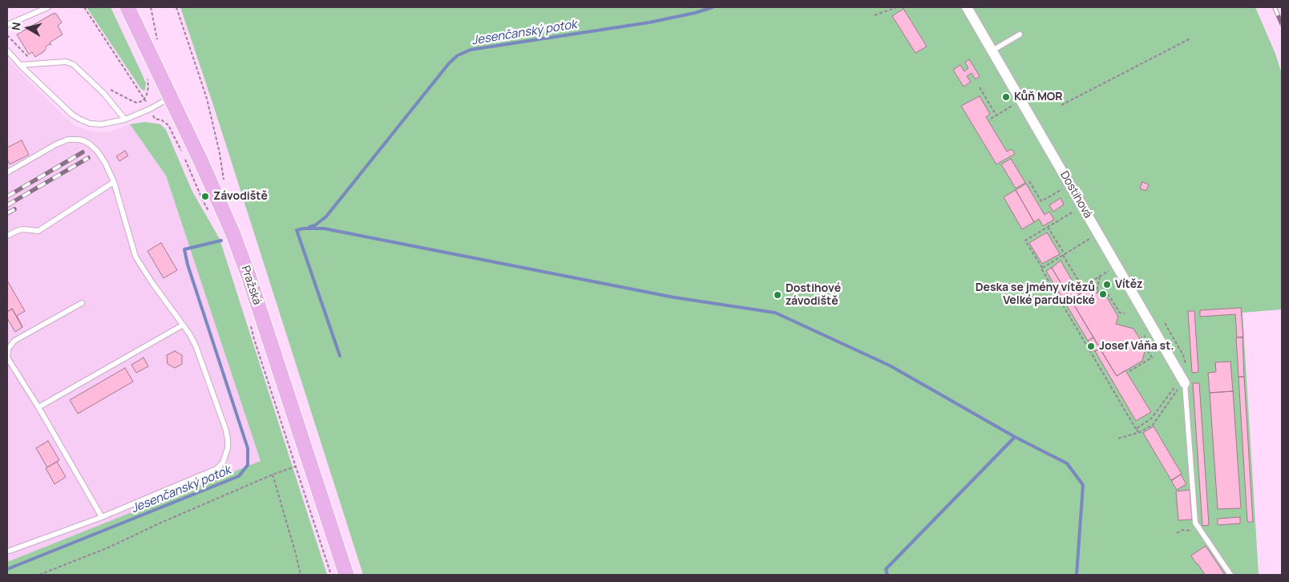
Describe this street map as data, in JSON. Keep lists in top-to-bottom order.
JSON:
{
  "streets": {
    "main road": ["Pražská"],
    "street": ["Dostihová"]
  },
  "water": ["Jesenčanský potok"],
  "places": [
    "Kůň MOR",
    "Závodiště",
    "Vítěz",
    "Deska se jmény vítězů Velké pardubické",
    "Dostihové závodiště",
    "Josef Váňa st."
  ],
  "north": "left"
}
